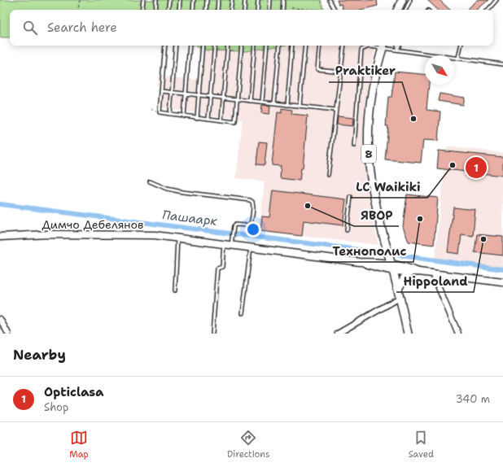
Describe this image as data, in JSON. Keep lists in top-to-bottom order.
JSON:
{
  "streets": {
    "main road": ["8"],
    "street": ["Димчо Дебелянов"]
  },
  "crossings": [
    ["8", "Димчо Дебелянов"]
  ],
  "water": ["Пашаарк"],
  "places": [
    "Praktiker",
    "LC Waikiki",
    "ЯВОР",
    "Технополис",
    "Hippoland"
  ],
  "north": "bottom right",
  "page": {
    "search": "Search here",
    "pins": "1",
    "heading": "Nearby",
    "list": [
      {
        "mark": "1",
        "name": "Opticlasa",
        "note": "Shop",
        "value": "340 m"
      }
    ],
    "nav": ["Map", "Directions", "Saved"]
  }
}
